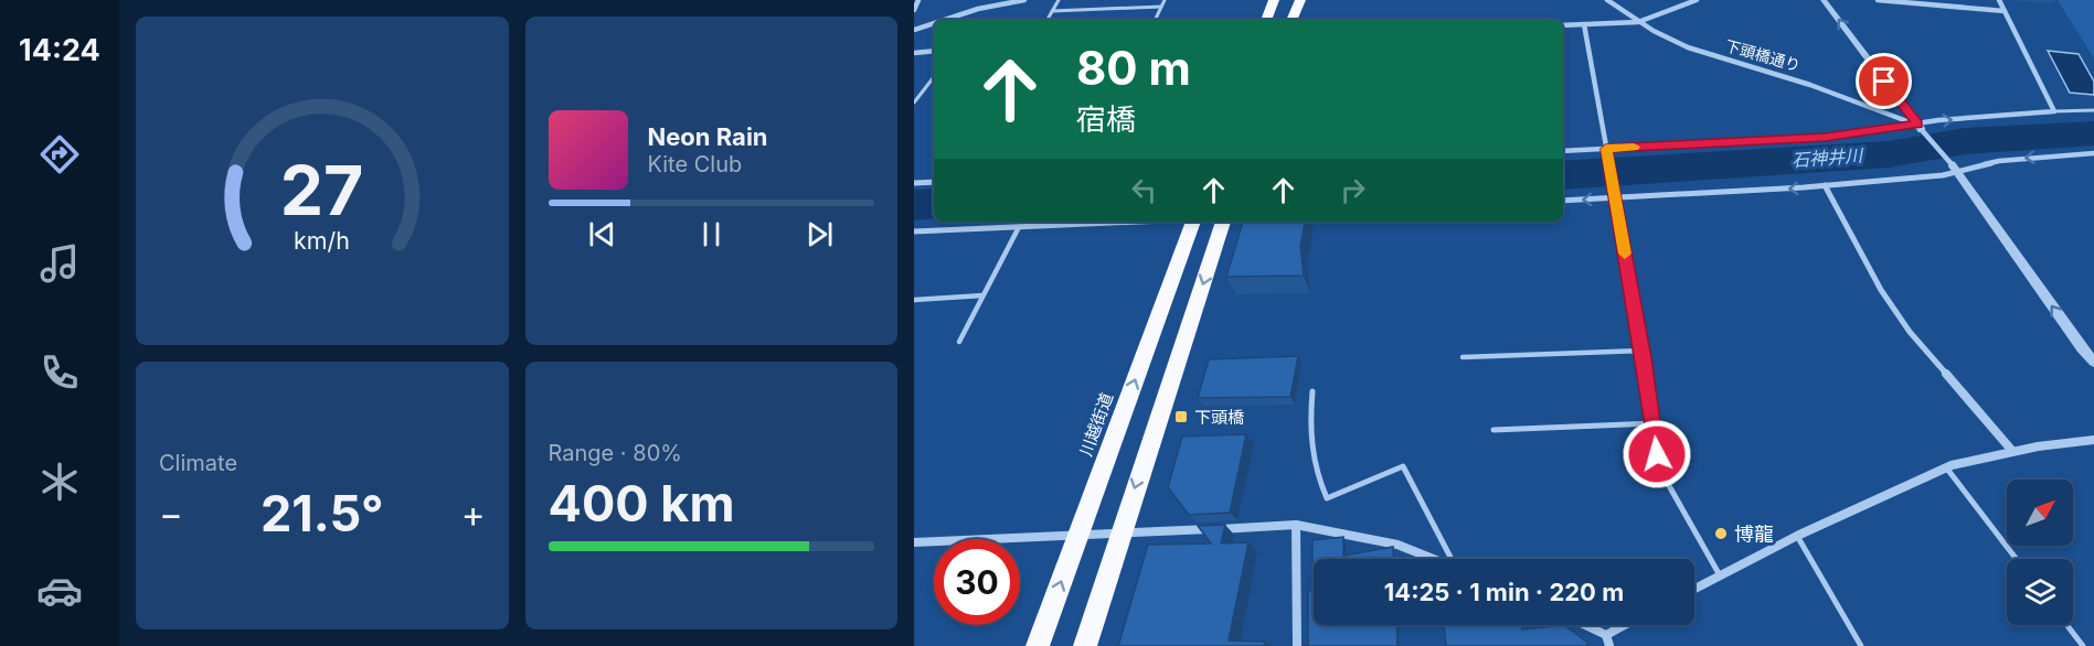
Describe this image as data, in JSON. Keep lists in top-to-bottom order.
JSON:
{
  "streets": {
    "highway": ["川越街道"],
    "street": ["下頭橋通り"]
  },
  "water": ["石神井川"],
  "places": {
    "transit": ["下頭橋"],
    "other": ["博龍"]
  },
  "north": "top right",
  "page": {
    "tabs": "14:24",
    "turn": ["80 m", "宿橋"],
    "song": ["Neon Rain", "Kite Club"],
    "tile": [
      "Climate",
      ["Range · 80%", "400 km"]
    ],
    "heat": ["−", "21.5°", "+"],
    "limit": "30",
    "trip": "14:25 · 1 min · 220 m",
    "gauge": ["27", "km/h"]
  }
}
